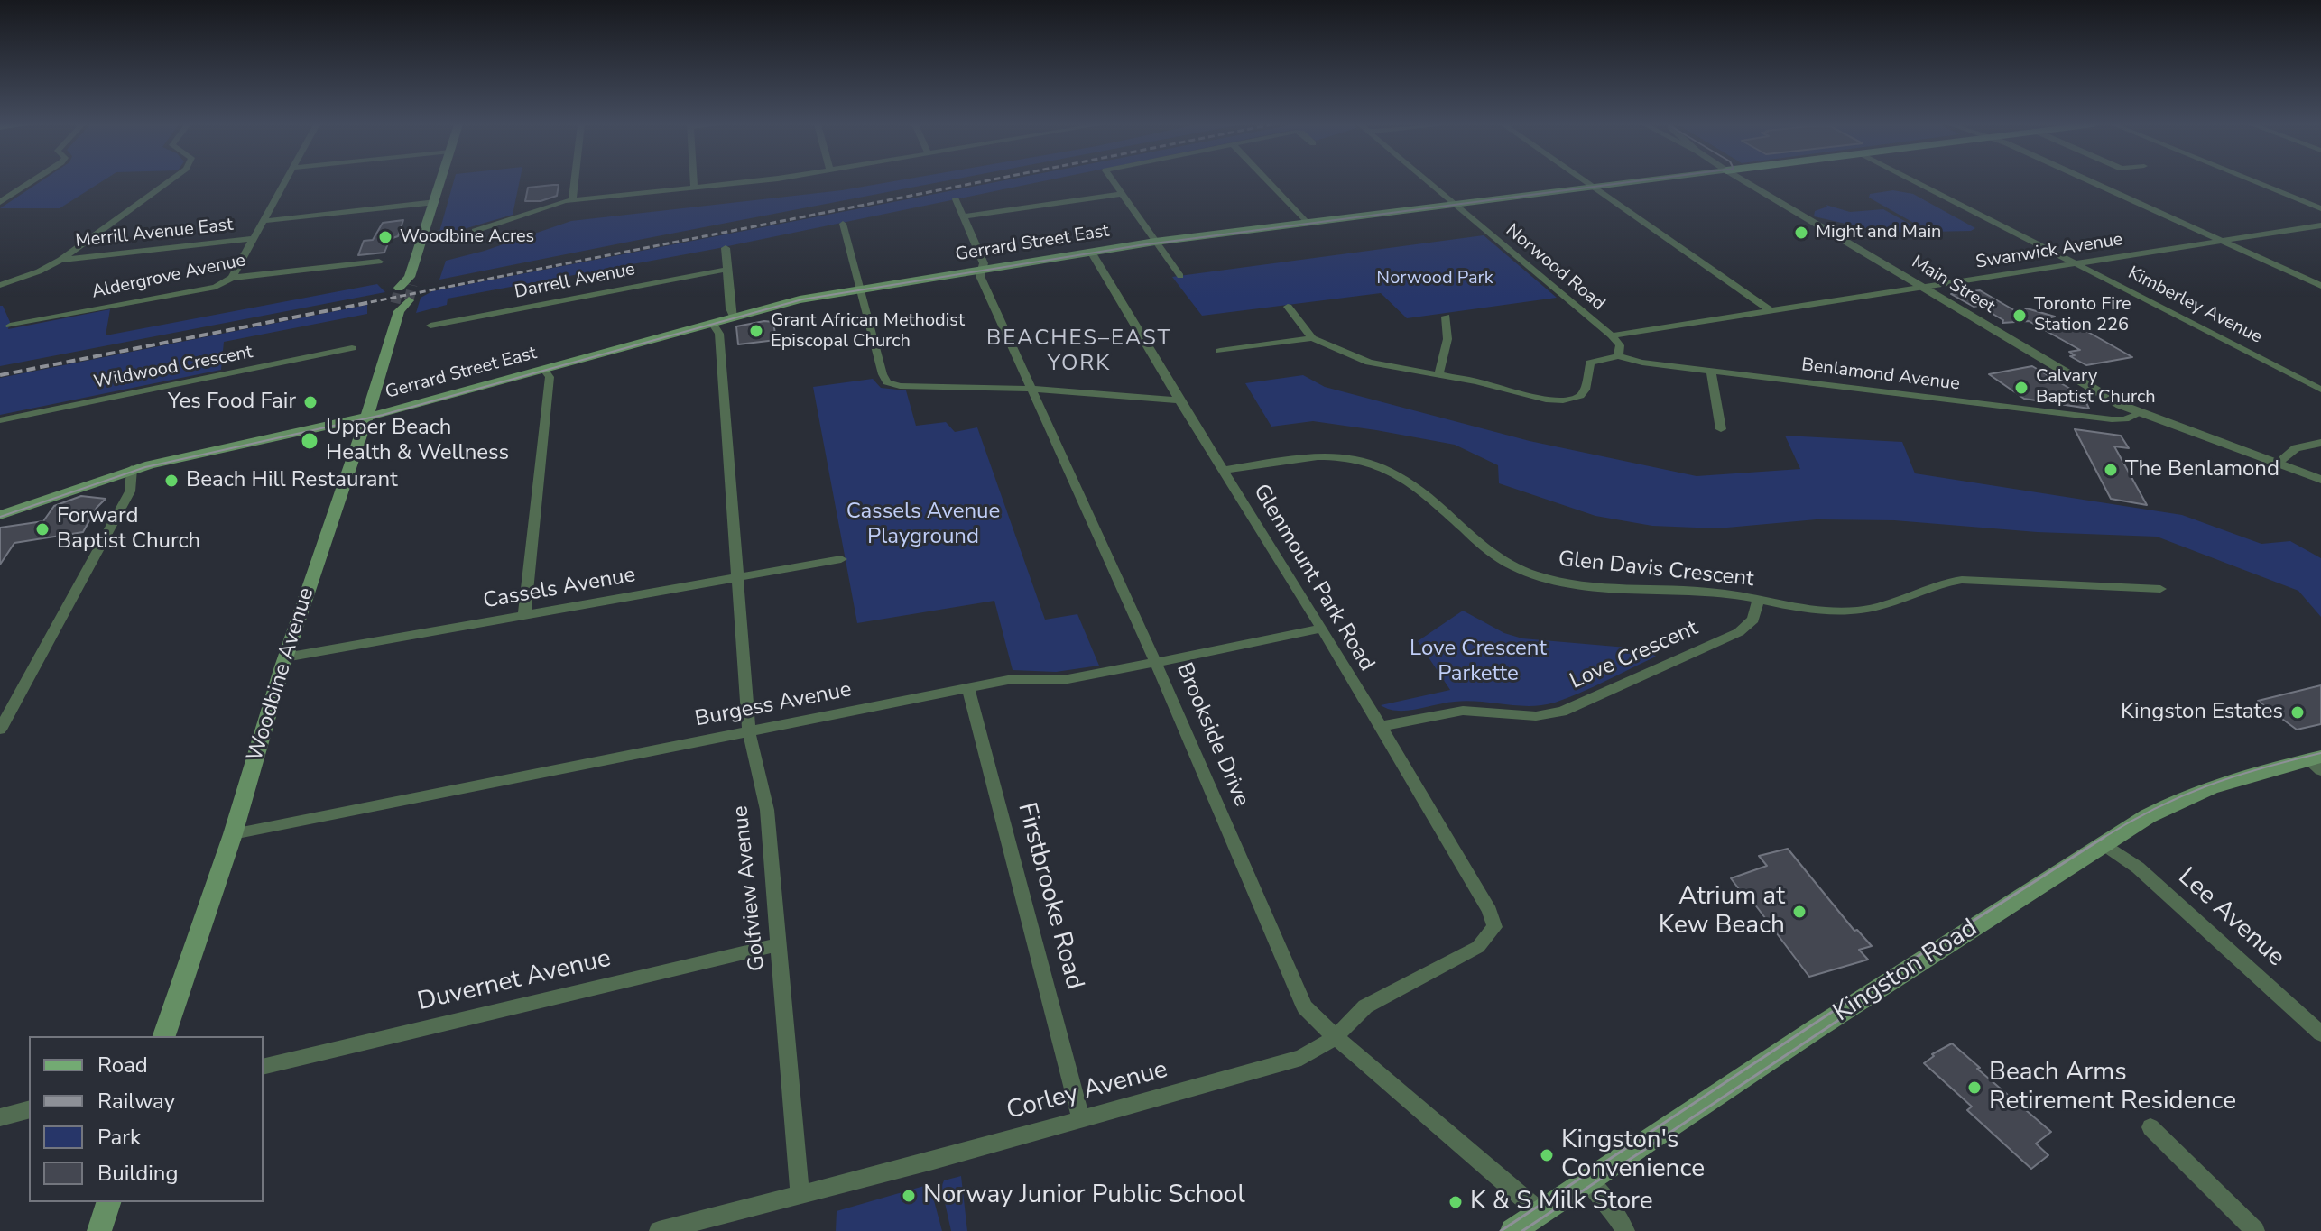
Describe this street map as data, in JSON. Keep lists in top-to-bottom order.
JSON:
{
  "streets": {
    "main road": ["Gerrard Street East", "Woodbine Avenue", "Kingston Road"],
    "street": [
      "Merrill Avenue East",
      "Swanwick Avenue",
      "Norwood Road",
      "Aldergrove Avenue",
      "Darrell Avenue",
      "Main Street",
      "Kimberley Avenue",
      "Wildwood Crescent",
      "Benlamond Avenue",
      "Glen Davis Crescent",
      "Glenmount Park Road",
      "Cassels Avenue",
      "Love Crescent",
      "Burgess Avenue",
      "Brookside Drive",
      "Golfview Avenue",
      "Firstbrooke Road",
      "Lee Avenue",
      "Duvernet Avenue",
      "Corley Avenue"
    ]
  },
  "crossings": [
    ["Gerrard Street East", "Norwood Road"],
    ["Gerrard Street East", "Glenmount Park Road"],
    ["Gerrard Street East", "Woodbine Avenue"],
    ["Gerrard Street East", "Brookside Drive"],
    ["Gerrard Street East", "Golfview Avenue"],
    ["Swanwick Avenue", "Norwood Road"],
    ["Swanwick Avenue", "Main Street"],
    ["Swanwick Avenue", "Kimberley Avenue"],
    ["Norwood Road", "Benlamond Avenue"],
    ["Main Street", "Benlamond Avenue"],
    ["Glen Davis Crescent", "Glenmount Park Road"],
    ["Glen Davis Crescent", "Love Crescent"],
    ["Glenmount Park Road", "Love Crescent"],
    ["Glenmount Park Road", "Burgess Avenue"],
    ["Glenmount Park Road", "Corley Avenue"],
    ["Cassels Avenue", "Woodbine Avenue"],
    ["Cassels Avenue", "Golfview Avenue"],
    ["Woodbine Avenue", "Burgess Avenue"],
    ["Burgess Avenue", "Brookside Drive"],
    ["Burgess Avenue", "Golfview Avenue"],
    ["Burgess Avenue", "Firstbrooke Road"],
    ["Brookside Drive", "Kingston Road"],
    ["Brookside Drive", "Corley Avenue"],
    ["Golfview Avenue", "Duvernet Avenue"],
    ["Golfview Avenue", "Corley Avenue"],
    ["Firstbrooke Road", "Corley Avenue"],
    ["Lee Avenue", "Kingston Road"]
  ],
  "districts": ["BEACHES–EAST YORK"],
  "parks": ["Norwood Park", "Cassels Avenue Playground", "Love Crescent Parkette"],
  "places": [
    "Might and Main",
    "Woodbine Acres",
    "Toronto Fire Station 226",
    "Grant African Methodist Episcopal Church",
    "Calvary Baptist Church",
    "Yes Food Fair",
    "Upper Beach Health & Wellness",
    "The Benlamond",
    "Beach Hill Restaurant",
    "Forward Baptist Church",
    "Kingston Estates",
    "Atrium at Kew Beach",
    "Beach Arms Retirement Residence",
    "Kingston's Convenience",
    "Norway Junior Public School",
    "K & S Milk Store"
  ],
  "legend": [
    "Road",
    "Railway",
    "Park",
    "Building"
  ]
}
